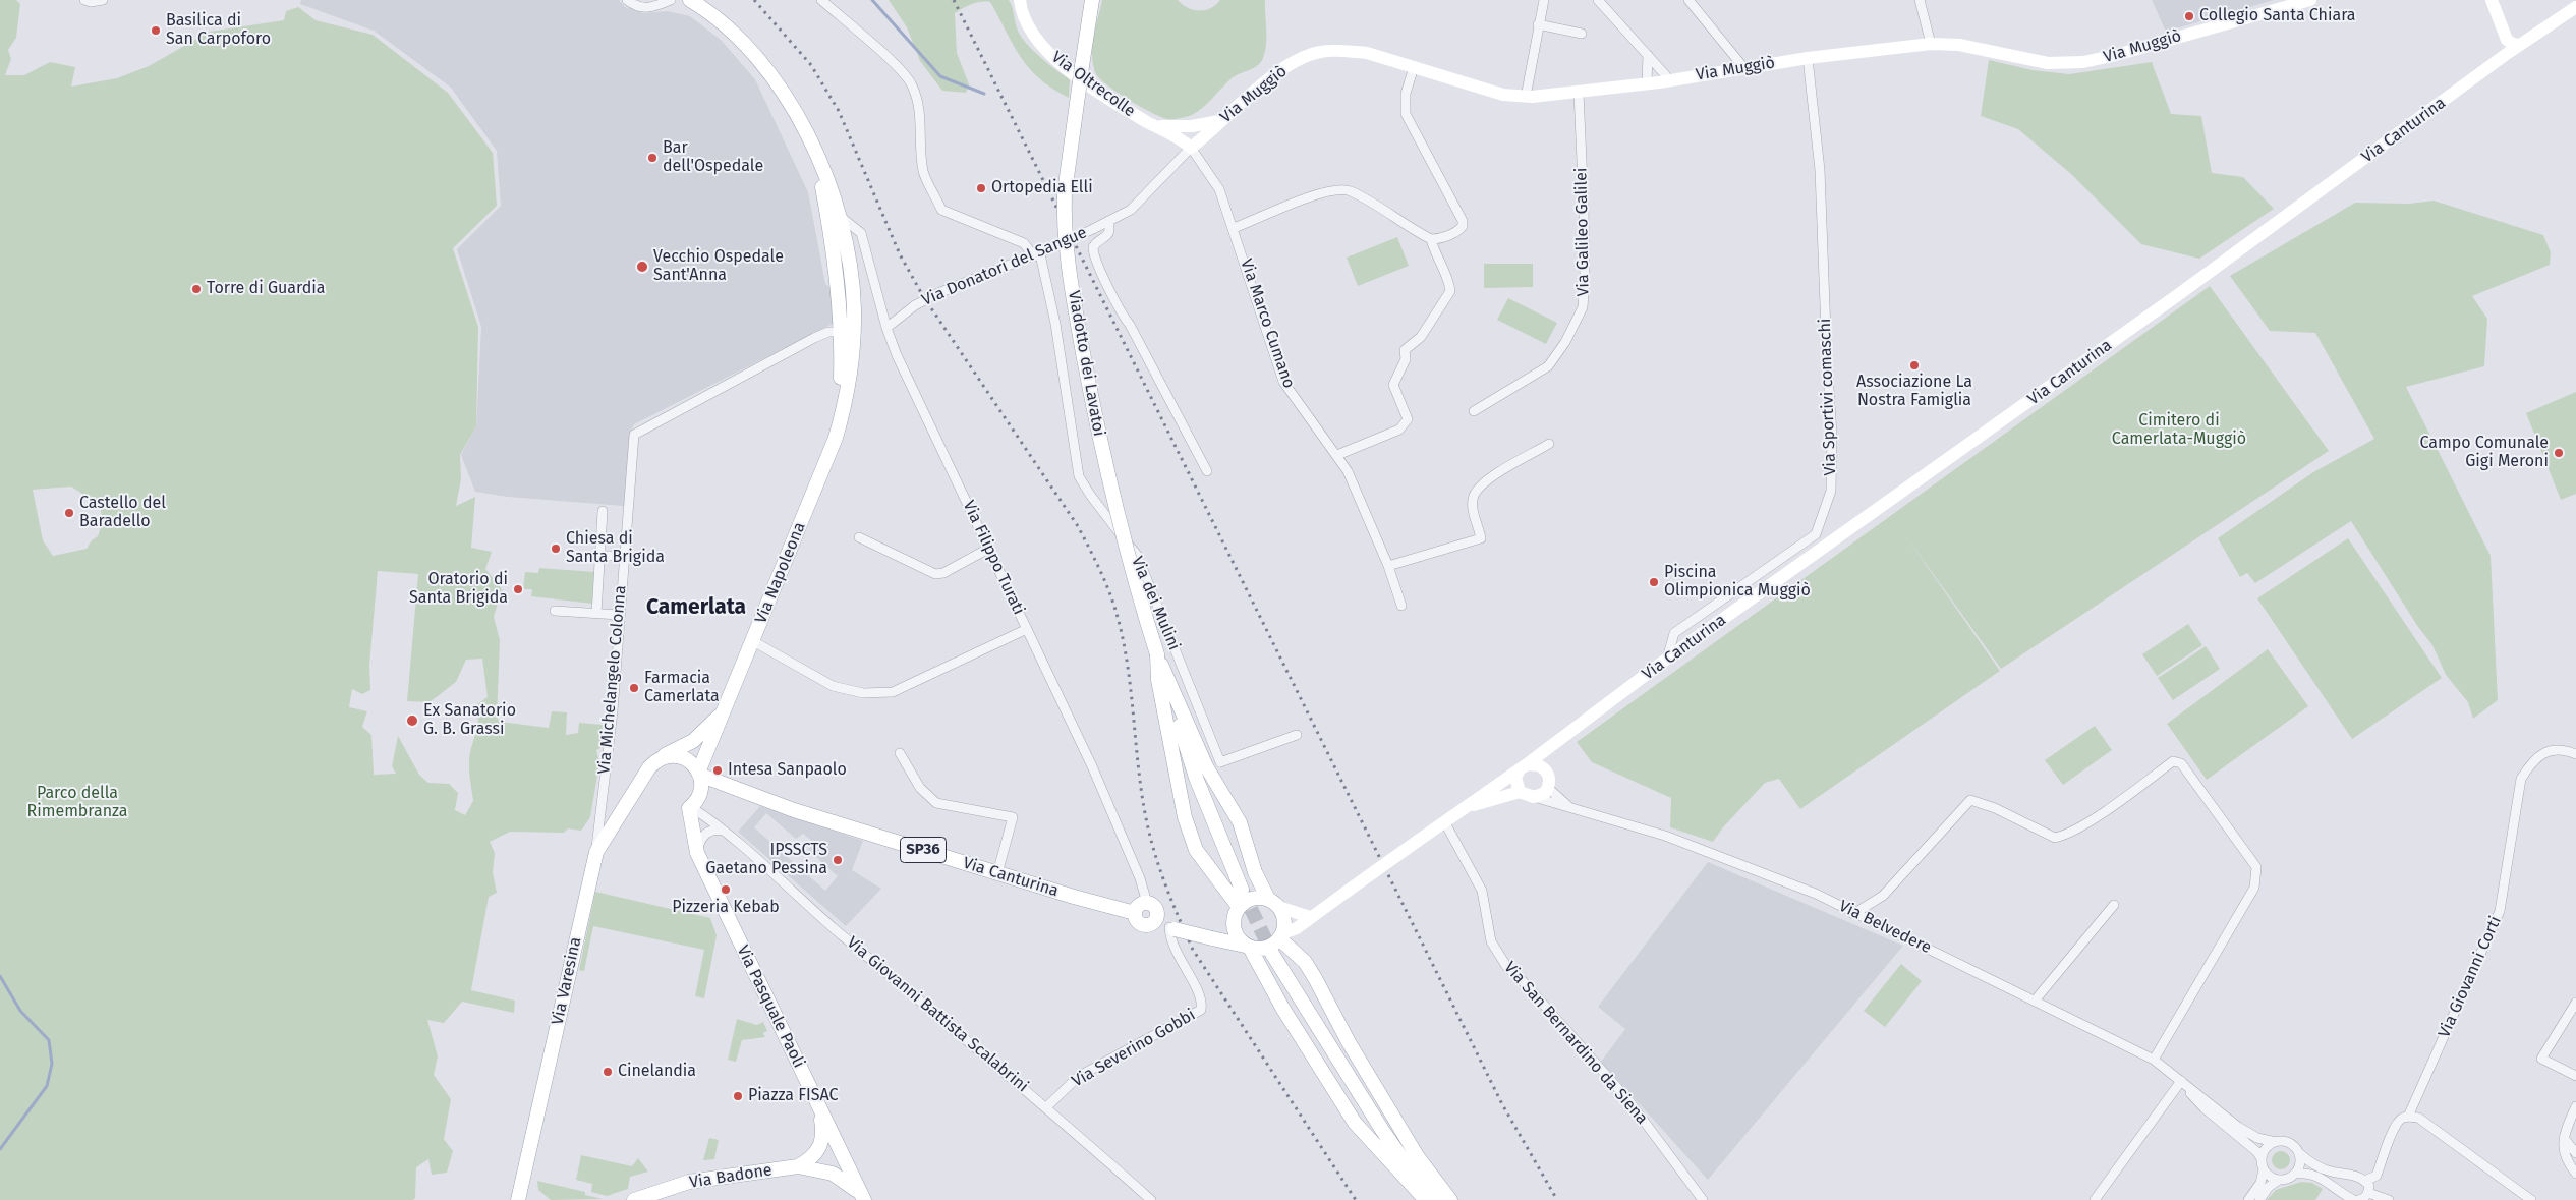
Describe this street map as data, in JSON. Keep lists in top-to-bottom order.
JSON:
{
  "streets": {
    "main road": [
      "Via Muggiò",
      "Via Oltrecolle",
      "Via Canturina",
      "Viadotto dei Lavatoi",
      "Via Napoleona",
      "SP36",
      "Via Varesina",
      "Via Pasquale Paoli",
      "Via Badone"
    ],
    "street": [
      "Via Galileo Galilei",
      "Via Donatori del Sangue",
      "Via Marco Cumano",
      "Via Sportivi comaschi",
      "Via Filippo Turati",
      "Via dei Mulini",
      "Via Michelangelo Colonna",
      "Via Belvedere",
      "Via Giovanni Corti",
      "Via Giovanni Battista Scalabrini",
      "Via San Bernardino da Siena",
      "Via Severino Gobbi"
    ]
  },
  "crossings": [
    ["Via Muggiò", "Via Oltrecolle"],
    ["Via Muggiò", "Via Galileo Galilei"],
    ["Via Muggiò", "Via Donatori del Sangue"],
    ["Via Muggiò", "Via Marco Cumano"],
    ["Via Muggiò", "Via Sportivi comaschi"],
    ["Via Oltrecolle", "Via Donatori del Sangue"],
    ["Via Oltrecolle", "Via Marco Cumano"],
    ["Via Canturina", "Via Sportivi comaschi"],
    ["Via Canturina", "Via Filippo Turati"],
    ["Via Canturina", "Via Napoleona"],
    ["Via Canturina", "Via Belvedere"],
    ["Via Canturina", "Via Pasquale Paoli"],
    ["Via Canturina", "Via Giovanni Battista Scalabrini"],
    ["Via Canturina", "Via San Bernardino da Siena"],
    ["Via Donatori del Sangue", "Via Marco Cumano"],
    ["Via Donatori del Sangue", "Via Filippo Turati"],
    ["Via Donatori del Sangue", "Via dei Mulini"],
    ["Via Filippo Turati", "Via Napoleona"],
    ["Via Napoleona", "Via Michelangelo Colonna"],
    ["Via Napoleona", "Via Varesina"],
    ["Via Napoleona", "Via Pasquale Paoli"],
    ["Via Napoleona", "Via Giovanni Battista Scalabrini"],
    ["Via Michelangelo Colonna", "Via Varesina"],
    ["Via Pasquale Paoli", "Via Giovanni Battista Scalabrini"],
    ["Via Pasquale Paoli", "Via Badone"],
    ["Via Giovanni Battista Scalabrini", "Via Severino Gobbi"]
  ],
  "districts": ["Camerlata"],
  "parks": ["Cimitero di Camerlata-Muggiò", "Parco della Rimembranza"],
  "places": [
    "Collegio Santa Chiara",
    "Basilica di San Carpoforo",
    "Bar dell'Ospedale",
    "Ortopedia Elli",
    "Vecchio Ospedale Sant'Anna",
    "Torre di Guardia",
    "Associazione La Nostra Famiglia",
    "Campo Comunale Gigi Meroni",
    "Castello del Baradello",
    "Chiesa di Santa Brigida",
    "Piscina Olimpionica Muggiò",
    "Oratorio di Santa Brigida",
    "Farmacia Camerlata",
    "Ex Sanatorio G. B. Grassi",
    "Intesa Sanpaolo",
    "IPSSCTS Gaetano Pessina",
    "Pizzeria Kebab",
    "Cinelandia",
    "Piazza FISAC"
  ]
}
